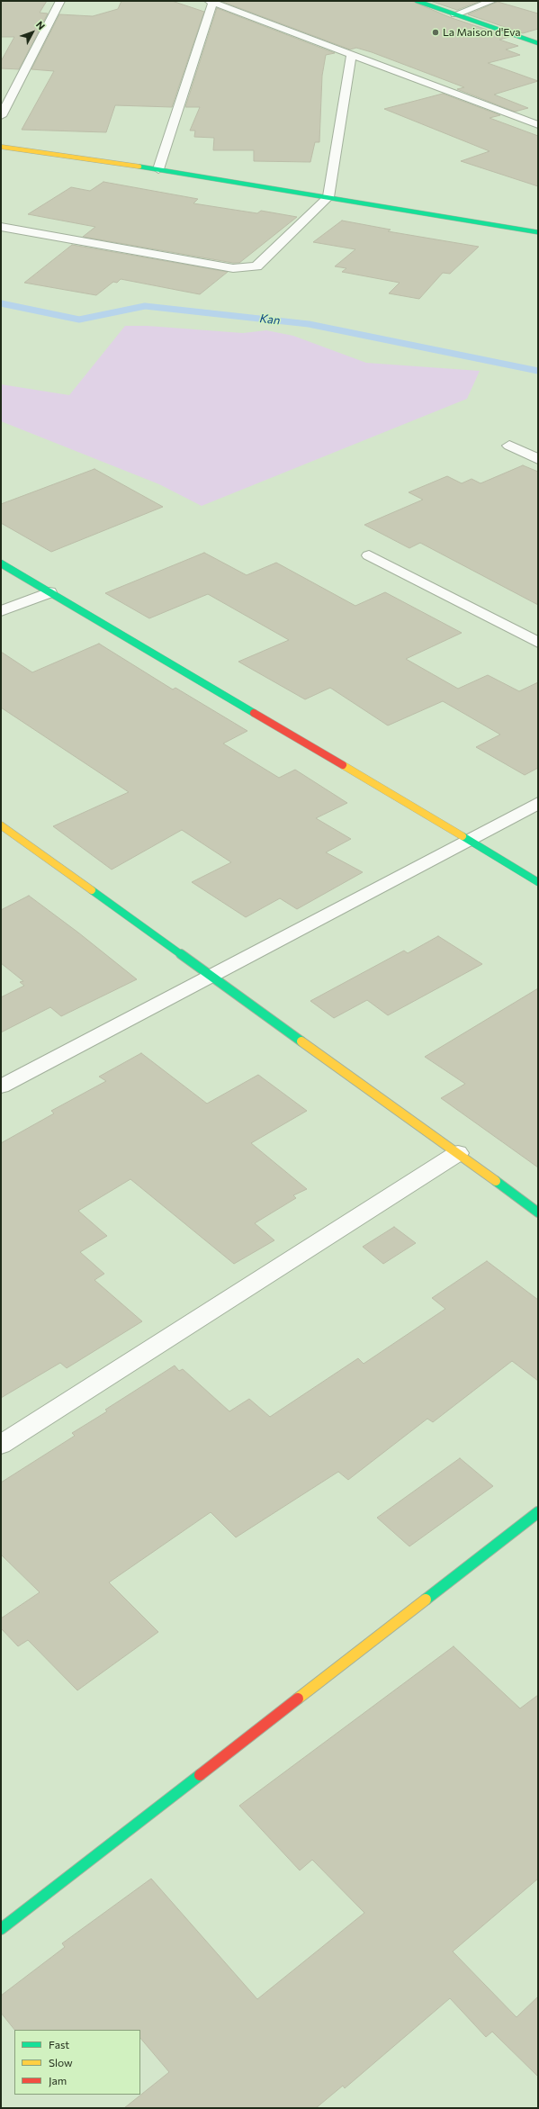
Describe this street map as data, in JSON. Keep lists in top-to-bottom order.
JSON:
{
  "water": ["Kan"],
  "places": ["La Maison d'Eva"],
  "legend": ["Fast", "Slow", "Jam"],
  "north": "top right"
}
